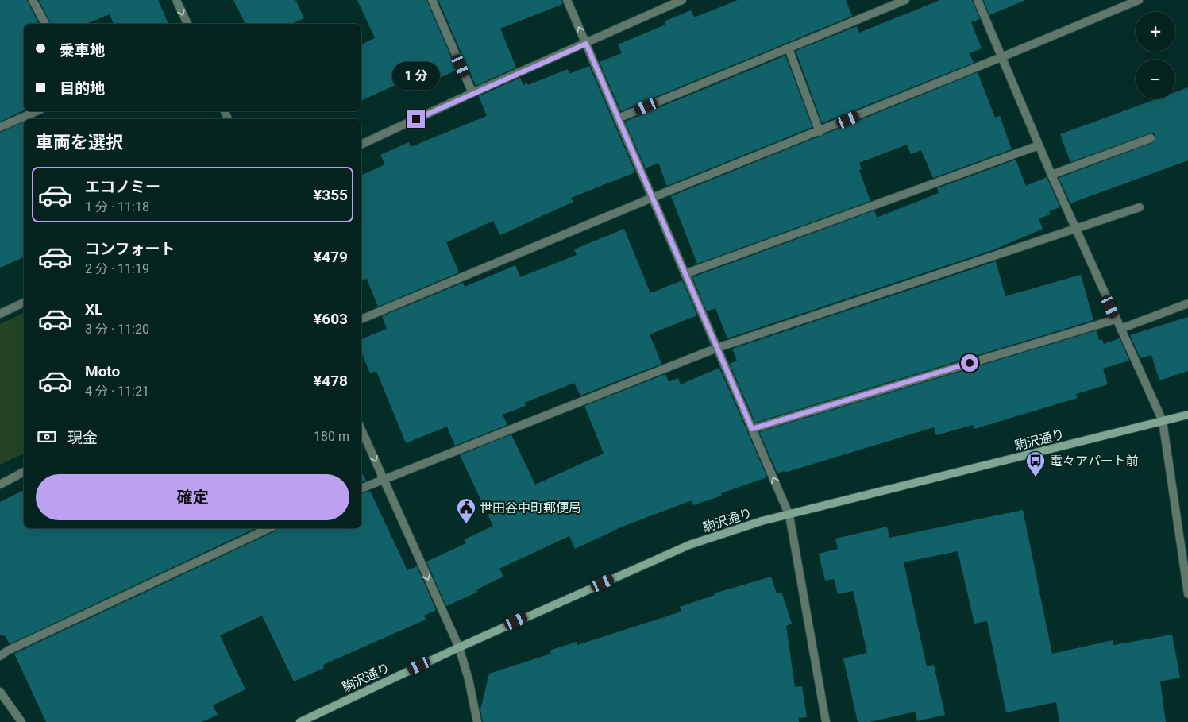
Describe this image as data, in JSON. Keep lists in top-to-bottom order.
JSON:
{
  "streets": {
    "main road": ["駒沢通り"]
  },
  "places": {
    "bus stop": ["電々アパート前"],
    "public building": ["世田谷中町郵便局"]
  },
  "page": {
    "map_buttons": ["+", "−"],
    "banner": ["乗車地", "目的地"],
    "bubble": "1 分",
    "heading": "車両を選択",
    "list": [
      {
        "name": "エコノミー",
        "note": "1 分 · 11:18",
        "value": "¥355"
      },
      {
        "name": "コンフォート",
        "note": "2 分 · 11:19",
        "value": "¥479"
      },
      {
        "name": "XL",
        "note": "3 分 · 11:20",
        "value": "¥603"
      },
      {
        "name": "Moto",
        "note": "4 分 · 11:21",
        "value": "¥478"
      }
    ],
    "pay": ["現金", "180 m"],
    "buttons": "確定"
  }
}
